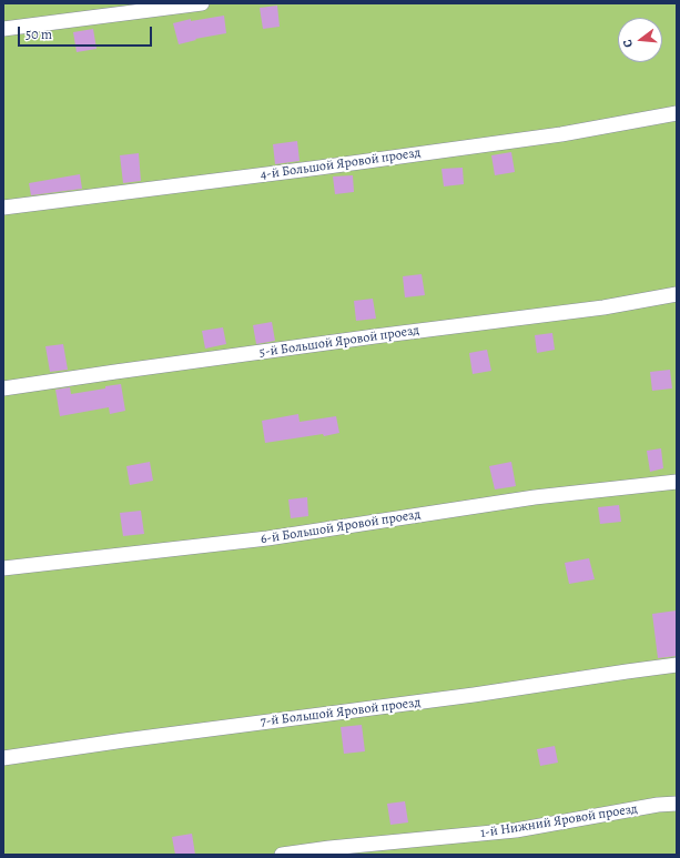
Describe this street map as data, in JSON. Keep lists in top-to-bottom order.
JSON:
{
  "streets": {
    "street": [
      "4-й Большой Яровой проезд",
      "5-й Большой Яровой проезд",
      "6-й Большой Яровой проезд",
      "7-й Большой Яровой проезд",
      "1-й Нижний Яровой проезд"
    ]
  },
  "scale_bar": "50 m",
  "north": "left"
}
